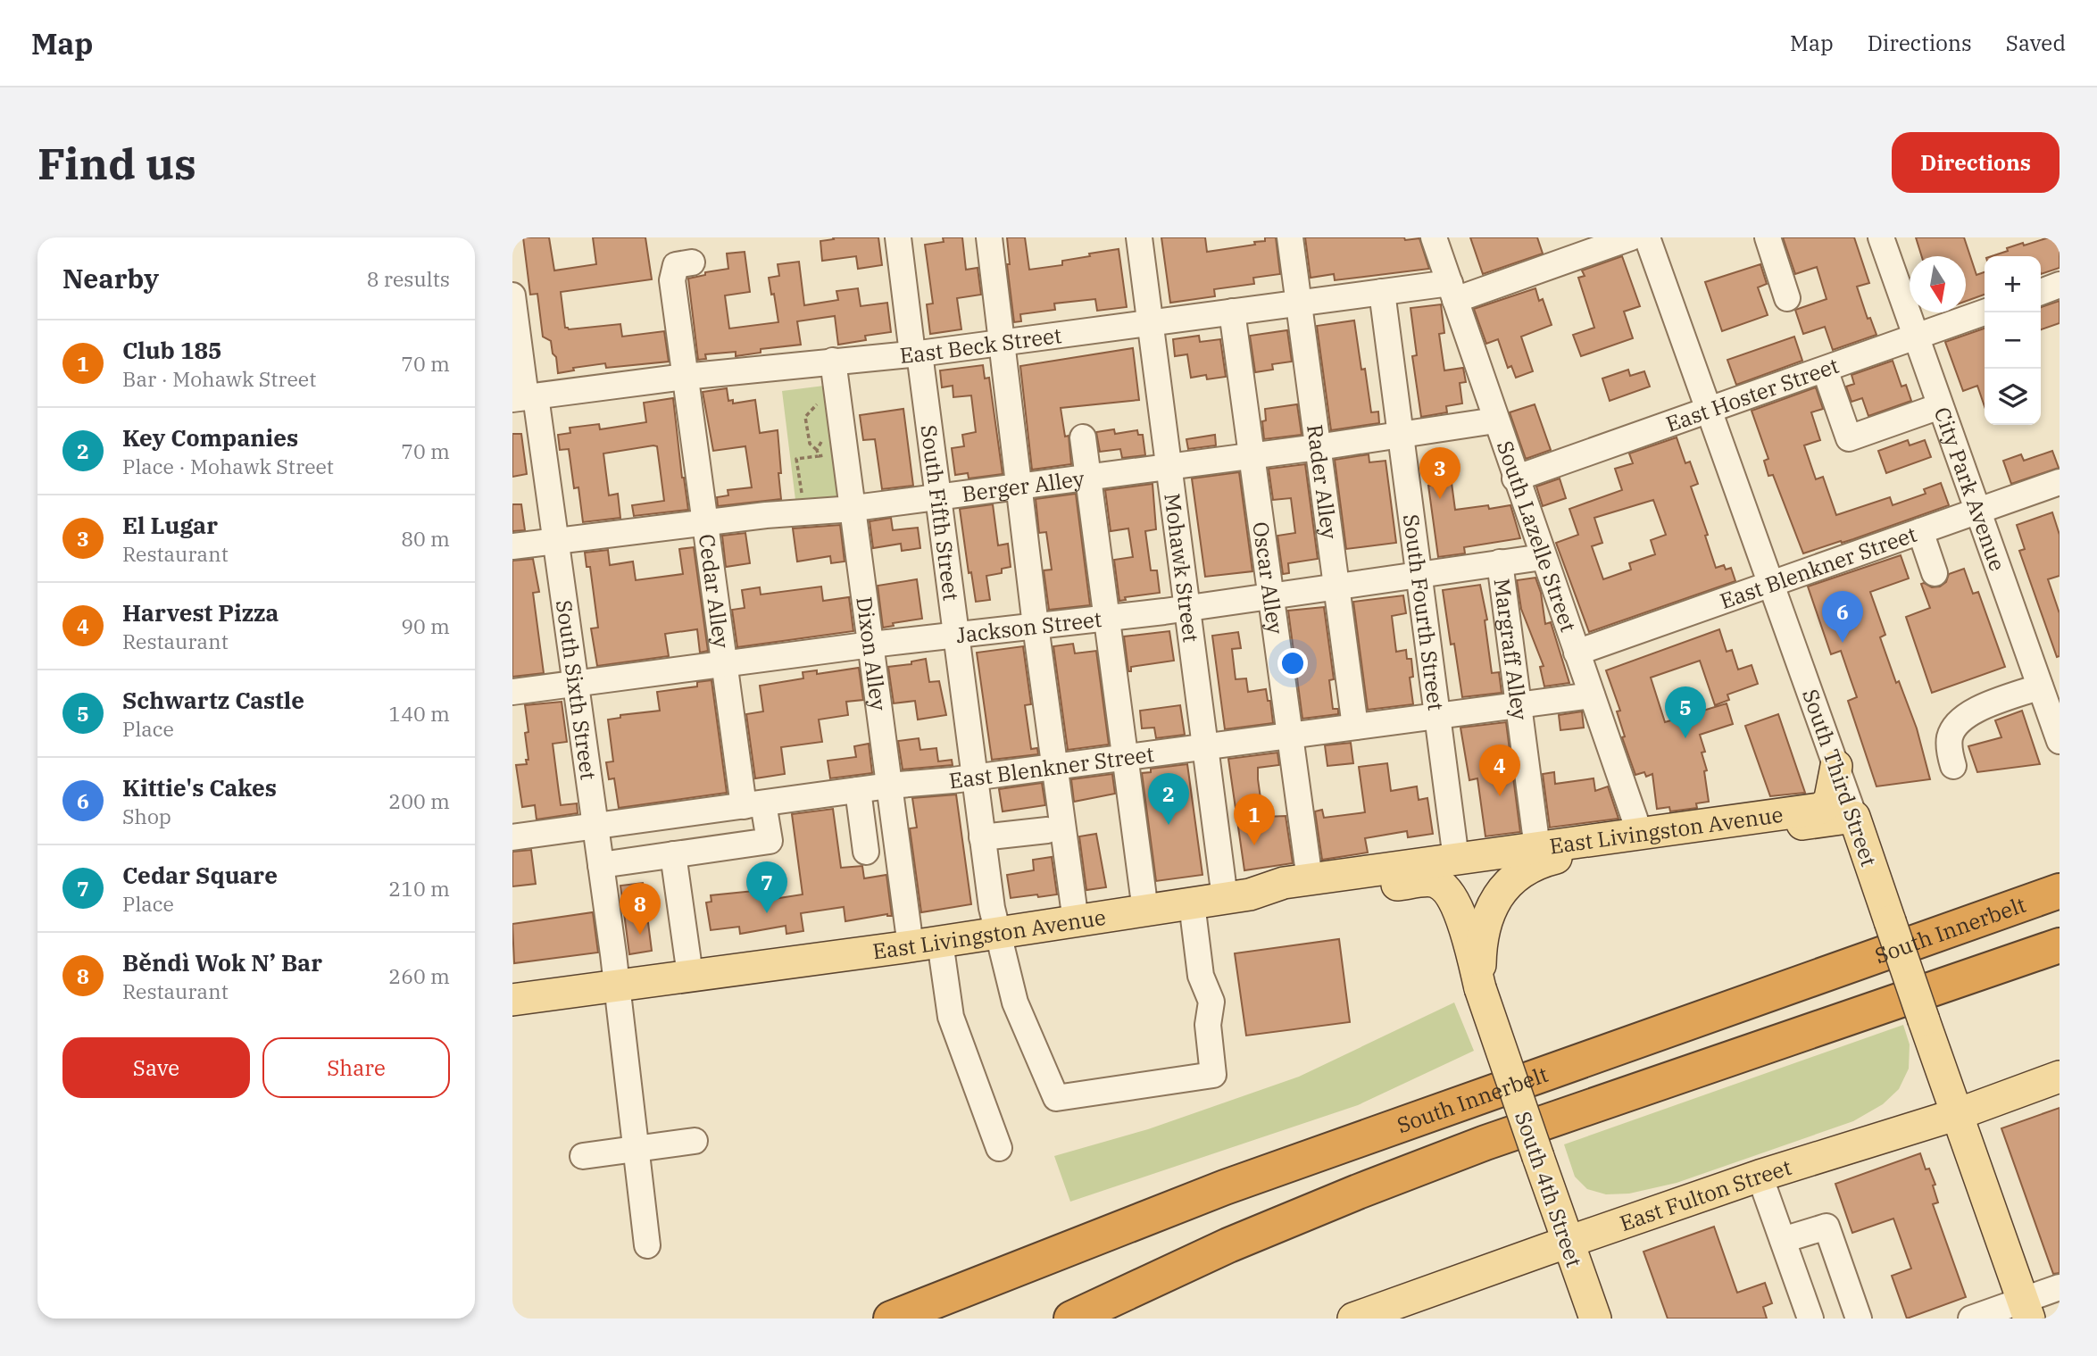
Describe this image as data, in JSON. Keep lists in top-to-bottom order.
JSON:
{
  "streets": {
    "highway": ["South Innerbelt"],
    "main road": [
      "South Third Street",
      "East Livingston Avenue",
      "South 4th Street",
      "East Fulton Street"
    ],
    "street": [
      "East Beck Street",
      "East Hoster Street",
      "Rader Alley",
      "Berger Alley",
      "City Park Avenue",
      "South Fifth Street",
      "South Lazelle Street",
      "Mohawk Street",
      "East Blenkner Street",
      "Oscar Alley",
      "Cedar Alley",
      "South Fourth Street",
      "Jackson Street",
      "Margraff Alley",
      "Dixon Alley",
      "South Sixth Street"
    ]
  },
  "crossings": [
    ["East Beck Street", "Rader Alley"],
    ["East Beck Street", "South Fifth Street"],
    ["East Beck Street", "South Lazelle Street"],
    ["East Beck Street", "Mohawk Street"],
    ["East Beck Street", "Oscar Alley"],
    ["East Beck Street", "Cedar Alley"],
    ["East Beck Street", "South Fourth Street"],
    ["East Beck Street", "Dixon Alley"],
    ["East Beck Street", "South Sixth Street"],
    ["East Hoster Street", "City Park Avenue"],
    ["East Hoster Street", "South Lazelle Street"],
    ["East Hoster Street", "South Third Street"],
    ["Rader Alley", "Berger Alley"],
    ["Rader Alley", "East Blenkner Street"],
    ["Rader Alley", "Jackson Street"],
    ["Berger Alley", "South Fifth Street"],
    ["Berger Alley", "South Lazelle Street"],
    ["Berger Alley", "Mohawk Street"],
    ["Berger Alley", "Oscar Alley"],
    ["Berger Alley", "Cedar Alley"],
    ["Berger Alley", "South Fourth Street"],
    ["Berger Alley", "Dixon Alley"],
    ["Berger Alley", "South Sixth Street"],
    ["City Park Avenue", "East Blenkner Street"],
    ["South Fifth Street", "East Blenkner Street"],
    ["South Fifth Street", "Jackson Street"],
    ["South Fifth Street", "East Livingston Avenue"],
    ["South Lazelle Street", "East Blenkner Street"],
    ["South Lazelle Street", "Jackson Street"],
    ["South Lazelle Street", "East Livingston Avenue"],
    ["Mohawk Street", "East Blenkner Street"],
    ["Mohawk Street", "Jackson Street"],
    ["Mohawk Street", "East Livingston Avenue"],
    ["Mohawk Street", "South 4th Street"],
    ["East Blenkner Street", "Oscar Alley"],
    ["East Blenkner Street", "Cedar Alley"],
    ["East Blenkner Street", "South Fourth Street"],
    ["East Blenkner Street", "Margraff Alley"],
    ["East Blenkner Street", "Dixon Alley"],
    ["East Blenkner Street", "South Sixth Street"],
    ["East Blenkner Street", "South Third Street"],
    ["Oscar Alley", "Jackson Street"],
    ["Oscar Alley", "East Livingston Avenue"],
    ["Cedar Alley", "Jackson Street"],
    ["South Fourth Street", "Jackson Street"],
    ["South Fourth Street", "East Livingston Avenue"],
    ["Jackson Street", "Margraff Alley"],
    ["Jackson Street", "Dixon Alley"],
    ["Jackson Street", "South Sixth Street"],
    ["Margraff Alley", "East Livingston Avenue"],
    ["Margraff Alley", "South 4th Street"],
    ["Dixon Alley", "East Livingston Avenue"],
    ["South Sixth Street", "East Livingston Avenue"],
    ["South Third Street", "East Livingston Avenue"],
    ["South Third Street", "East Fulton Street"],
    ["East Livingston Avenue", "South 4th Street"],
    ["South 4th Street", "East Fulton Street"]
  ],
  "north": "bottom",
  "page": {
    "header": "Map",
    "nav": ["Map", "Directions", "Saved"],
    "buttons": [
      "Directions",
      ["Save", "Share"]
    ],
    "title": "Find us",
    "heading": ["Nearby", "8 results"],
    "map_buttons": ["+", "−"],
    "list": [
      {
        "mark": "1",
        "name": "Club 185",
        "note": "Bar · Mohawk Street",
        "value": "70 m"
      },
      {
        "mark": "2",
        "name": "Key Companies",
        "note": "Place · Mohawk Street",
        "value": "70 m"
      },
      {
        "mark": "3",
        "name": "El Lugar",
        "note": "Restaurant",
        "value": "80 m"
      },
      {
        "mark": "4",
        "name": "Harvest Pizza",
        "note": "Restaurant",
        "value": "90 m"
      },
      {
        "mark": "5",
        "name": "Schwartz Castle",
        "note": "Place",
        "value": "140 m"
      },
      {
        "mark": "6",
        "name": "Kittie's Cakes",
        "note": "Shop",
        "value": "200 m"
      },
      {
        "mark": "7",
        "name": "Cedar Square",
        "note": "Place",
        "value": "210 m"
      },
      {
        "mark": "8",
        "name": "Běndì Wok N’ Bar",
        "note": "Restaurant",
        "value": "260 m"
      }
    ],
    "pins": [
      "3",
      "6",
      "5",
      "4",
      "2",
      "1",
      "7",
      "8"
    ]
  }
}
